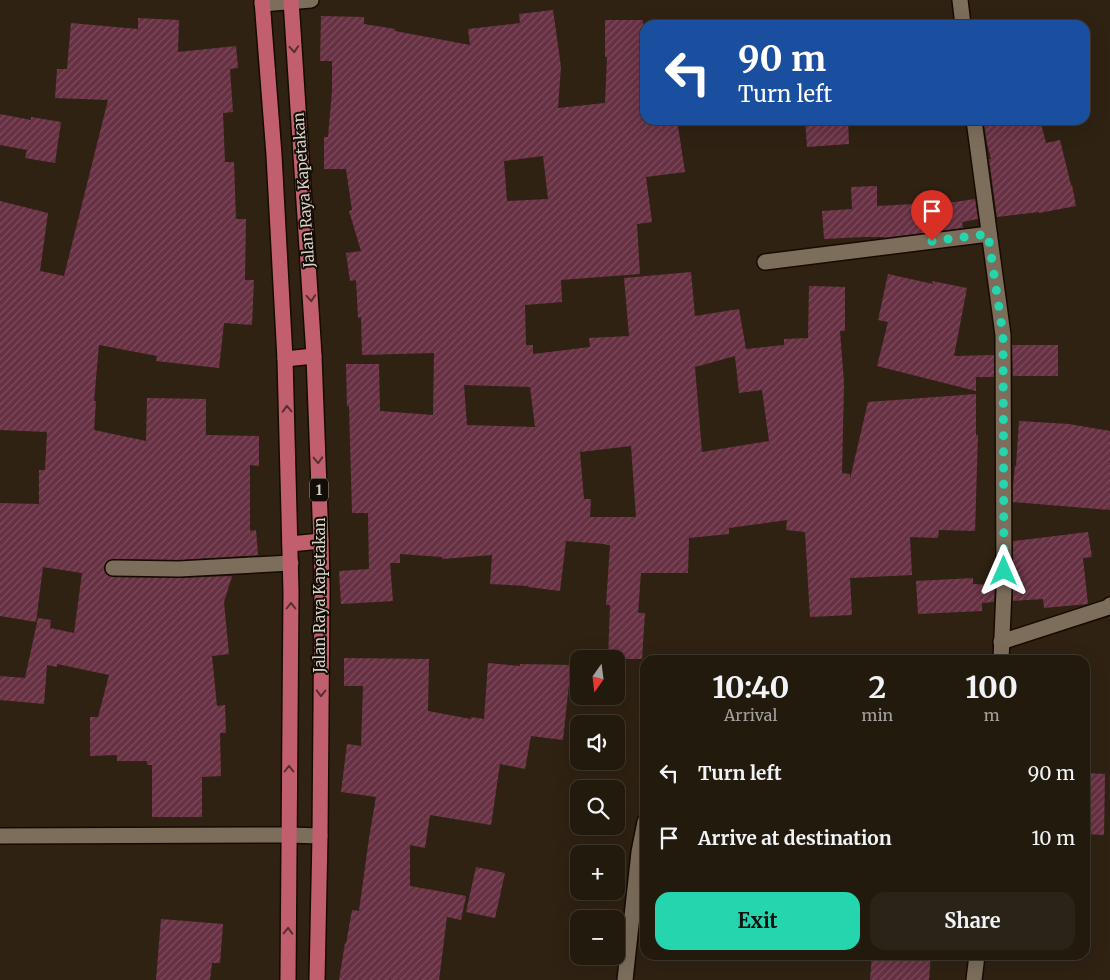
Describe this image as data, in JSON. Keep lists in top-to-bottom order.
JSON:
{
  "streets": {
    "highway": ["Jalan Raya Kapetakan", "1"]
  },
  "north": "bottom",
  "page": {
    "turn": ["90 m", "Turn left"],
    "map_buttons": ["+", "−"],
    "eta": [
      "10:40",
      "Arrival",
      "2",
      "min",
      "100",
      "m"
    ],
    "list": [
      {
        "name": "Turn left",
        "value": "90 m"
      },
      {
        "name": "Arrive at destination",
        "value": "10 m"
      }
    ],
    "buttons": ["Exit", "Share"]
  }
}
